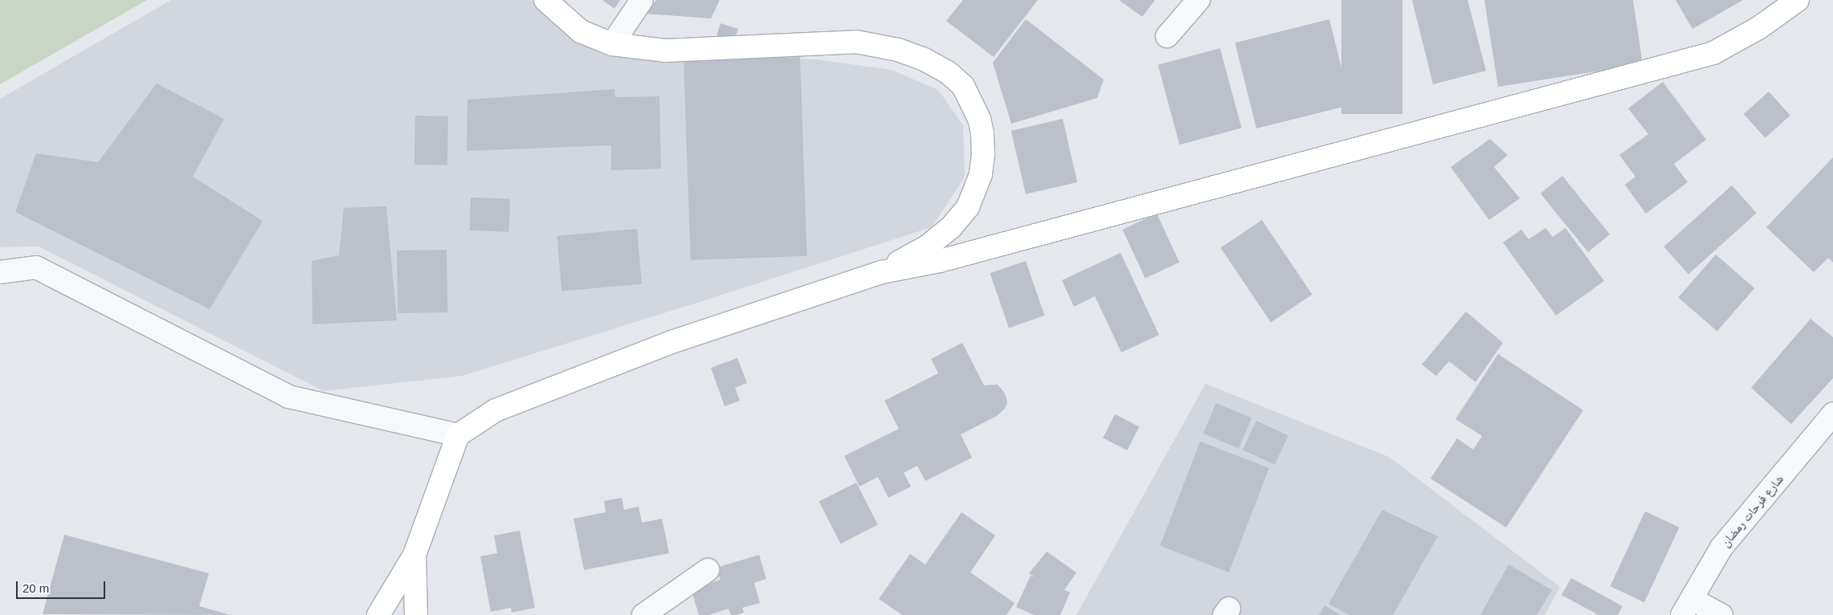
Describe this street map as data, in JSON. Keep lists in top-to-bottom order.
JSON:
{
  "streets": {
    "street": ["شارع فرحات رمضان"]
  },
  "scale_bar": "20 m"
}
